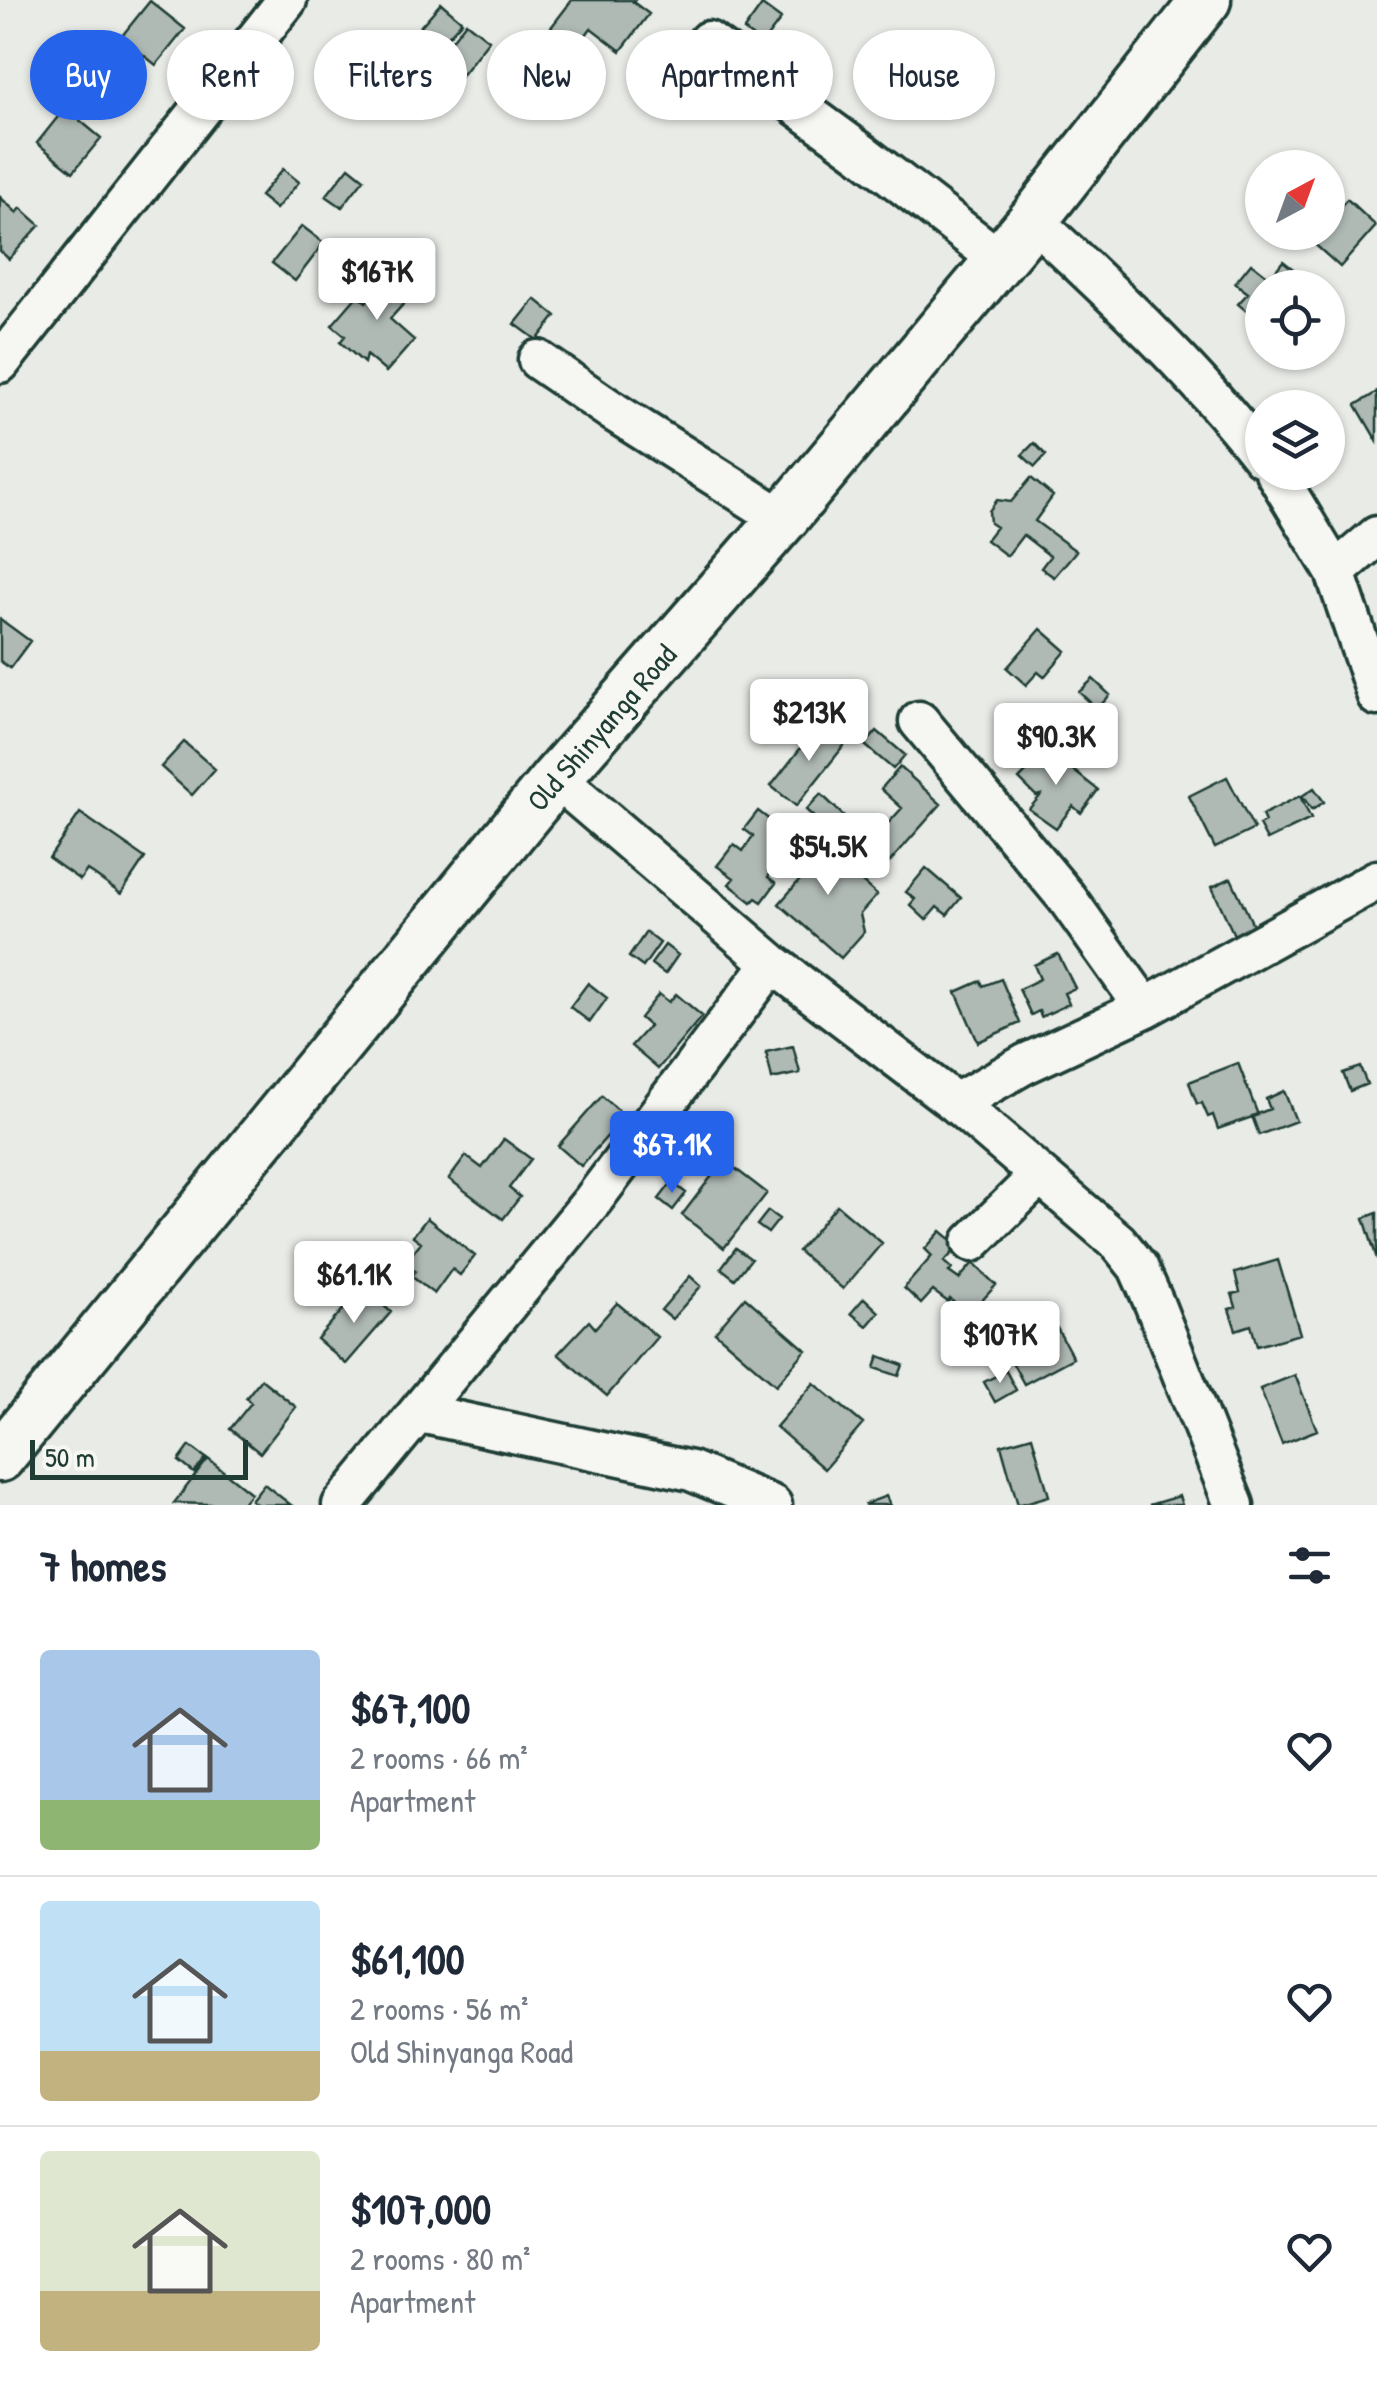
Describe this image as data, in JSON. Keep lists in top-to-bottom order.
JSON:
{
  "streets": {
    "main road": ["Old Shinyanga Road"]
  },
  "scale_bar": "50 m",
  "north": "top right",
  "page": {
    "chip": [
      "Buy",
      "Rent",
      "Filters",
      "New",
      "Apartment",
      "House"
    ],
    "price": [
      "$167K",
      "$213K",
      "$90.3K",
      "$54.5K",
      "$67.1K",
      "$61.1K",
      "$107K"
    ],
    "scale": "50 m",
    "heading": "7 homes",
    "list": [
      {
        "name": "$67,100",
        "note": "2 rooms · 66 m² · Apartment"
      },
      {
        "name": "$61,100",
        "note": "2 rooms · 56 m² · Old Shinyanga Road"
      },
      {
        "name": "$107,000",
        "note": "2 rooms · 80 m² · Apartment"
      }
    ]
  }
}
